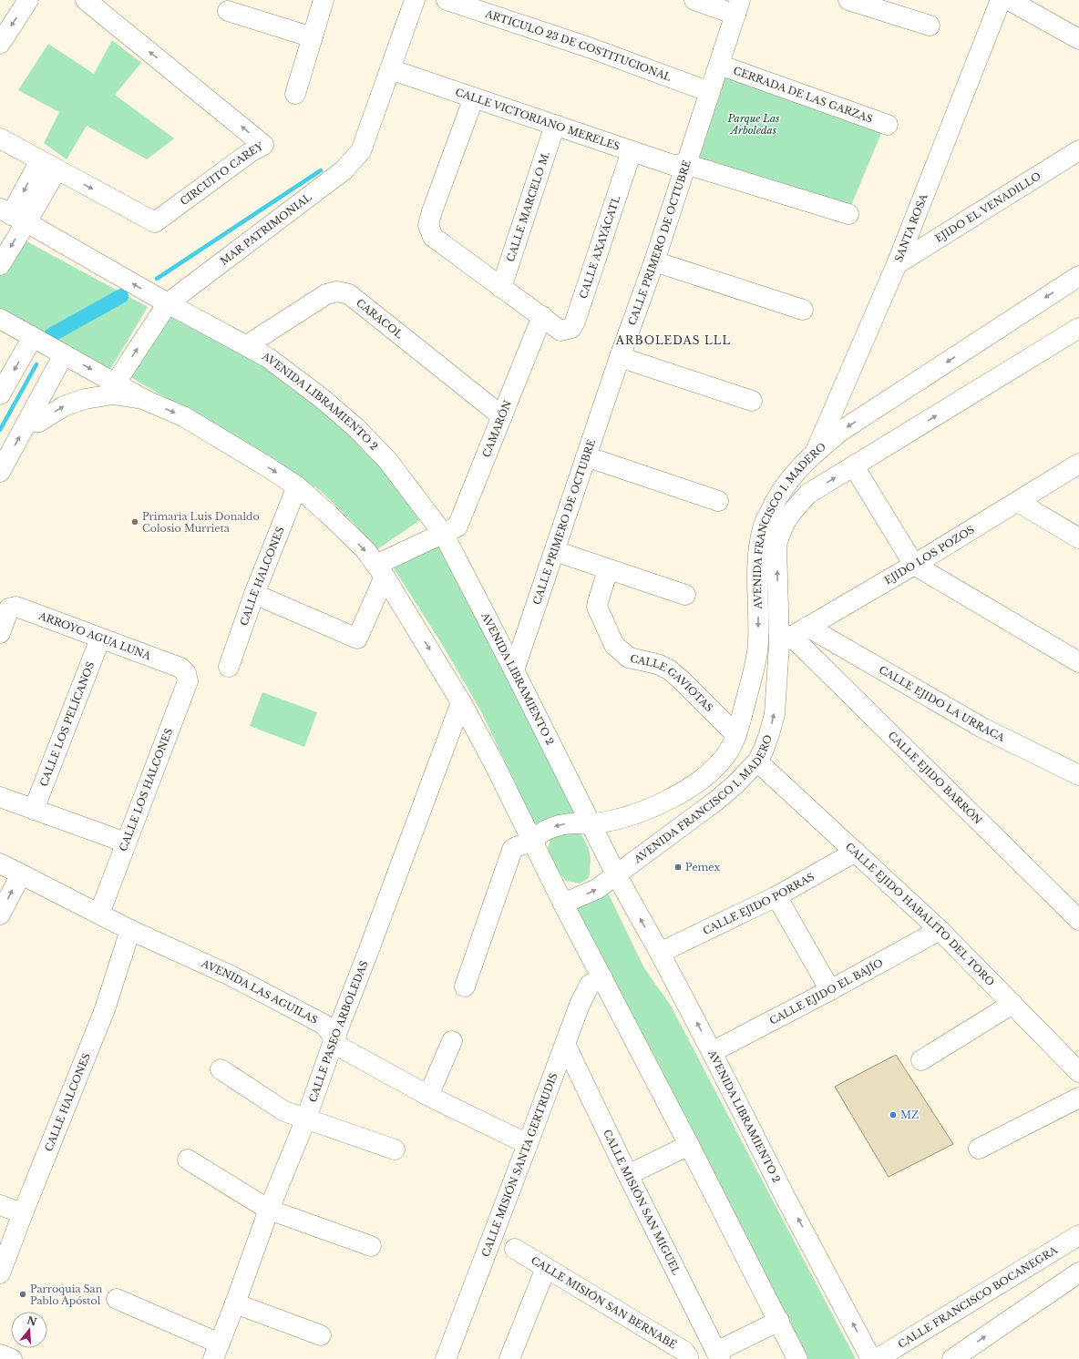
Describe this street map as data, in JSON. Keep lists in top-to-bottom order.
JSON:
{
  "streets": {
    "street": [
      "ARTICULO 23 DE COSTITUCIONAL",
      "CERRADA DE LAS GARZAS",
      "CALLE VICTORIANO MERELES",
      "CIRCUITO CAREY",
      "CALLE MARCELO M.",
      "EJIDO EL VENADILLO",
      "SANTA ROSA",
      "MAR PATRIMONIAL",
      "CALLE PRIMERO DE OCTUBRE",
      "CALLE AXAYÁCATL",
      "CARACOL",
      "AVENIDA LIBRAMIENTO 2",
      "CAMARÓN",
      "AVENIDA FRANCISCO I. MADERO",
      "EJIDO LOS POZOS",
      "CALLE HALCONES",
      "ARROYO AGUA LUNA",
      "CALLE GAVIOTAS",
      "CALLE EJIDO LA URRACA",
      "CALLE LOS PELÍCANOS",
      "CALLE EJIDO BARRÓN",
      "CALLE LOS HALCONES",
      "CALLE EJIDO PORRAS",
      "CALLE EJIDO HABALITO DEL TORO",
      "AVENIDA LAS AGUILAS",
      "CALLE EJIDO EL BAJÍO",
      "CALLE PASEO ARBOLEDAS",
      "CALLE MISIÓN SANTA GERTRUDIS",
      "CALLE MISIÓN SAN MIGUEL",
      "CALLE FRANCISCO BOCANEGRA",
      "CALLE MISIÓN SAN BERNABÉ"
    ]
  },
  "crossings": [
    ["ARTICULO 23 DE COSTITUCIONAL", "CALLE PRIMERO DE OCTUBRE"],
    ["CERRADA DE LAS GARZAS", "CALLE PRIMERO DE OCTUBRE"],
    ["CALLE VICTORIANO MERELES", "CALLE MARCELO M."],
    ["CALLE VICTORIANO MERELES", "MAR PATRIMONIAL"],
    ["CALLE VICTORIANO MERELES", "CALLE PRIMERO DE OCTUBRE"],
    ["CALLE VICTORIANO MERELES", "CALLE AXAYÁCATL"],
    ["EJIDO EL VENADILLO", "SANTA ROSA"],
    ["SANTA ROSA", "AVENIDA FRANCISCO I. MADERO"],
    ["MAR PATRIMONIAL", "AVENIDA LIBRAMIENTO 2"],
    ["CALLE PRIMERO DE OCTUBRE", "AVENIDA LIBRAMIENTO 2"],
    ["CALLE AXAYÁCATL", "CAMARÓN"],
    ["CARACOL", "AVENIDA LIBRAMIENTO 2"],
    ["CARACOL", "CAMARÓN"],
    ["AVENIDA LIBRAMIENTO 2", "CAMARÓN"],
    ["AVENIDA LIBRAMIENTO 2", "AVENIDA FRANCISCO I. MADERO"],
    ["AVENIDA LIBRAMIENTO 2", "CALLE EJIDO PORRAS"],
    ["AVENIDA LIBRAMIENTO 2", "CALLE EJIDO EL BAJÍO"],
    ["AVENIDA FRANCISCO I. MADERO", "EJIDO LOS POZOS"],
    ["AVENIDA FRANCISCO I. MADERO", "CALLE GAVIOTAS"],
    ["AVENIDA FRANCISCO I. MADERO", "CALLE EJIDO LA URRACA"],
    ["AVENIDA FRANCISCO I. MADERO", "CALLE EJIDO BARRÓN"],
    ["AVENIDA FRANCISCO I. MADERO", "CALLE EJIDO HABALITO DEL TORO"],
    ["EJIDO LOS POZOS", "CALLE EJIDO LA URRACA"],
    ["EJIDO LOS POZOS", "CALLE EJIDO BARRÓN"],
    ["CALLE HALCONES", "AVENIDA LAS AGUILAS"],
    ["ARROYO AGUA LUNA", "CALLE LOS PELÍCANOS"],
    ["ARROYO AGUA LUNA", "CALLE LOS HALCONES"],
    ["CALLE EJIDO LA URRACA", "CALLE EJIDO BARRÓN"],
    ["CALLE LOS HALCONES", "AVENIDA LAS AGUILAS"],
    ["CALLE EJIDO PORRAS", "CALLE EJIDO HABALITO DEL TORO"],
    ["CALLE EJIDO HABALITO DEL TORO", "CALLE EJIDO EL BAJÍO"],
    ["AVENIDA LAS AGUILAS", "CALLE PASEO ARBOLEDAS"],
    ["AVENIDA LAS AGUILAS", "CALLE MISIÓN SANTA GERTRUDIS"],
    ["CALLE MISIÓN SANTA GERTRUDIS", "CALLE MISIÓN SAN MIGUEL"]
  ],
  "districts": ["ARBOLEDAS LLL"],
  "parks": ["Parque Las Arboledas"],
  "places": [
    "Primaria Luis Donaldo Colosio Murrieta",
    "Pemex",
    "MZ",
    "Parroquia San Pablo Apóstol"
  ],
  "north": "top"
}
